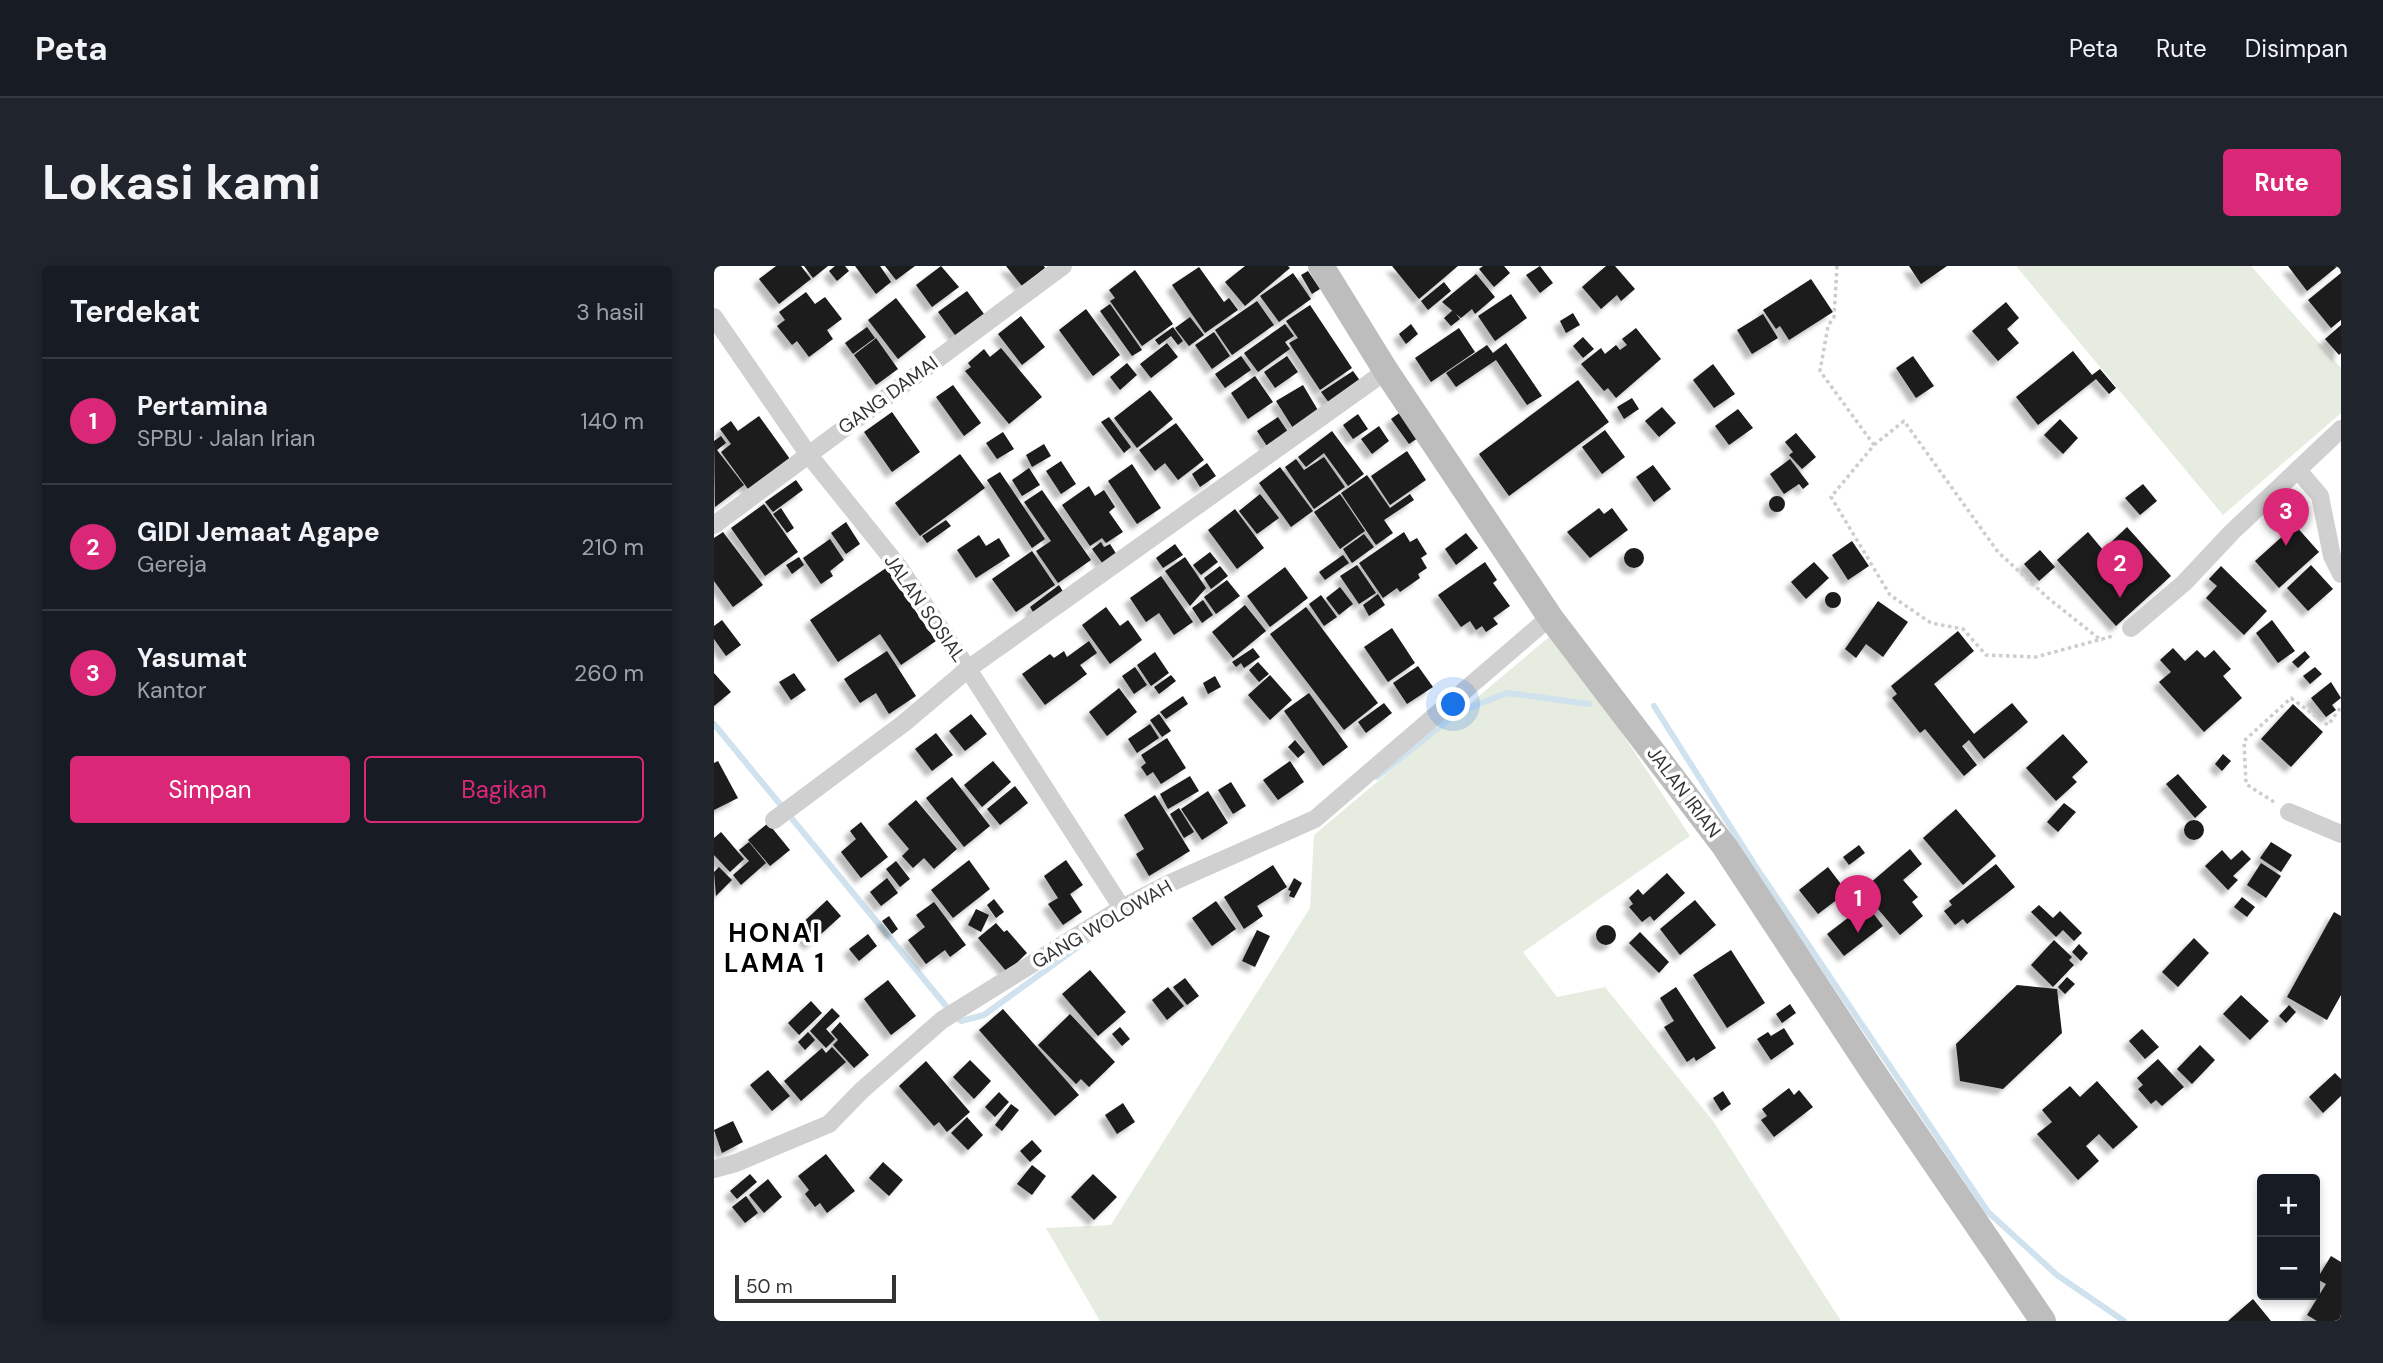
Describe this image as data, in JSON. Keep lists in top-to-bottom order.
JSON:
{
  "streets": {
    "main road": ["JALAN IRIAN"],
    "street": ["GANG DAMAI", "JALAN SOSIAL", "GANG WOLOWAH"]
  },
  "crossings": [
    ["GANG DAMAI", "JALAN SOSIAL"],
    ["JALAN SOSIAL", "GANG WOLOWAH"],
    ["JALAN IRIAN", "GANG WOLOWAH"]
  ],
  "districts": ["HONAI LAMA 1"],
  "scale_bar": "50 m",
  "page": {
    "header": "Peta",
    "nav": ["Peta", "Rute", "Disimpan"],
    "buttons": [
      "Rute",
      ["Simpan", "Bagikan"]
    ],
    "title": "Lokasi kami",
    "heading": ["Terdekat", "3 hasil"],
    "list": [
      {
        "mark": "1",
        "name": "Pertamina",
        "note": "SPBU · Jalan Irian",
        "value": "140 m"
      },
      {
        "mark": "2",
        "name": "GIDI Jemaat Agape",
        "note": "Gereja",
        "value": "210 m"
      },
      {
        "mark": "3",
        "name": "Yasumat",
        "note": "Kantor",
        "value": "260 m"
      }
    ],
    "pins": ["3", "2", "1"],
    "map_buttons": ["+", "−"],
    "scale": "50 m"
  }
}
